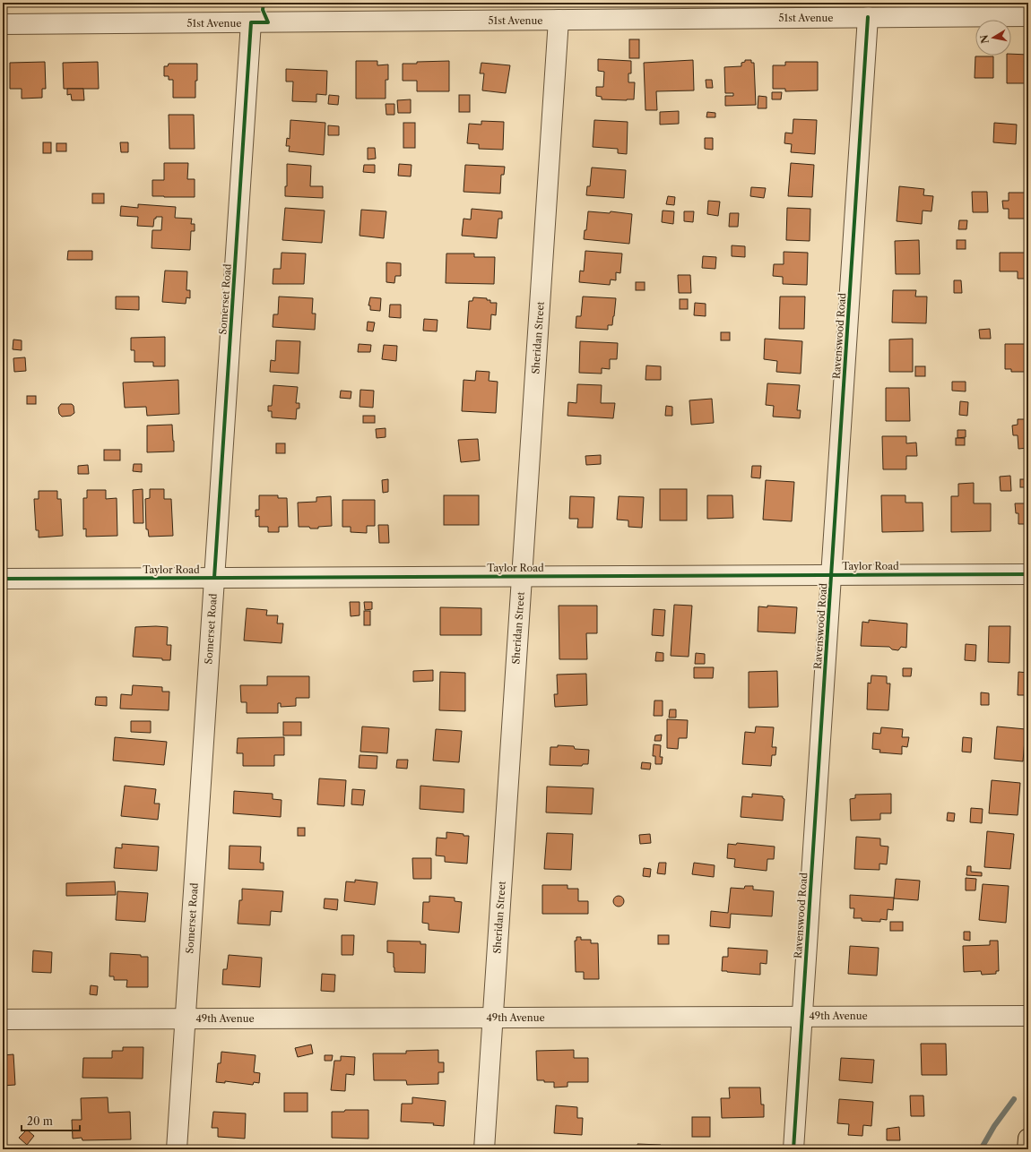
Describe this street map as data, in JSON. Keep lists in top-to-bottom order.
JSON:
{
  "streets": {
    "street": [
      "51st Avenue",
      "Somerset Road",
      "Ravenswood Road",
      "Sheridan Street",
      "Taylor Road",
      "49th Avenue"
    ]
  },
  "crossings": [
    ["51st Avenue", "Somerset Road"],
    ["51st Avenue", "Ravenswood Road"],
    ["51st Avenue", "Sheridan Street"],
    ["Somerset Road", "Taylor Road"],
    ["Somerset Road", "49th Avenue"],
    ["Ravenswood Road", "Taylor Road"],
    ["Ravenswood Road", "49th Avenue"],
    ["Sheridan Street", "Taylor Road"],
    ["Sheridan Street", "49th Avenue"]
  ],
  "scale_bar": "20 m",
  "north": "left"
}
